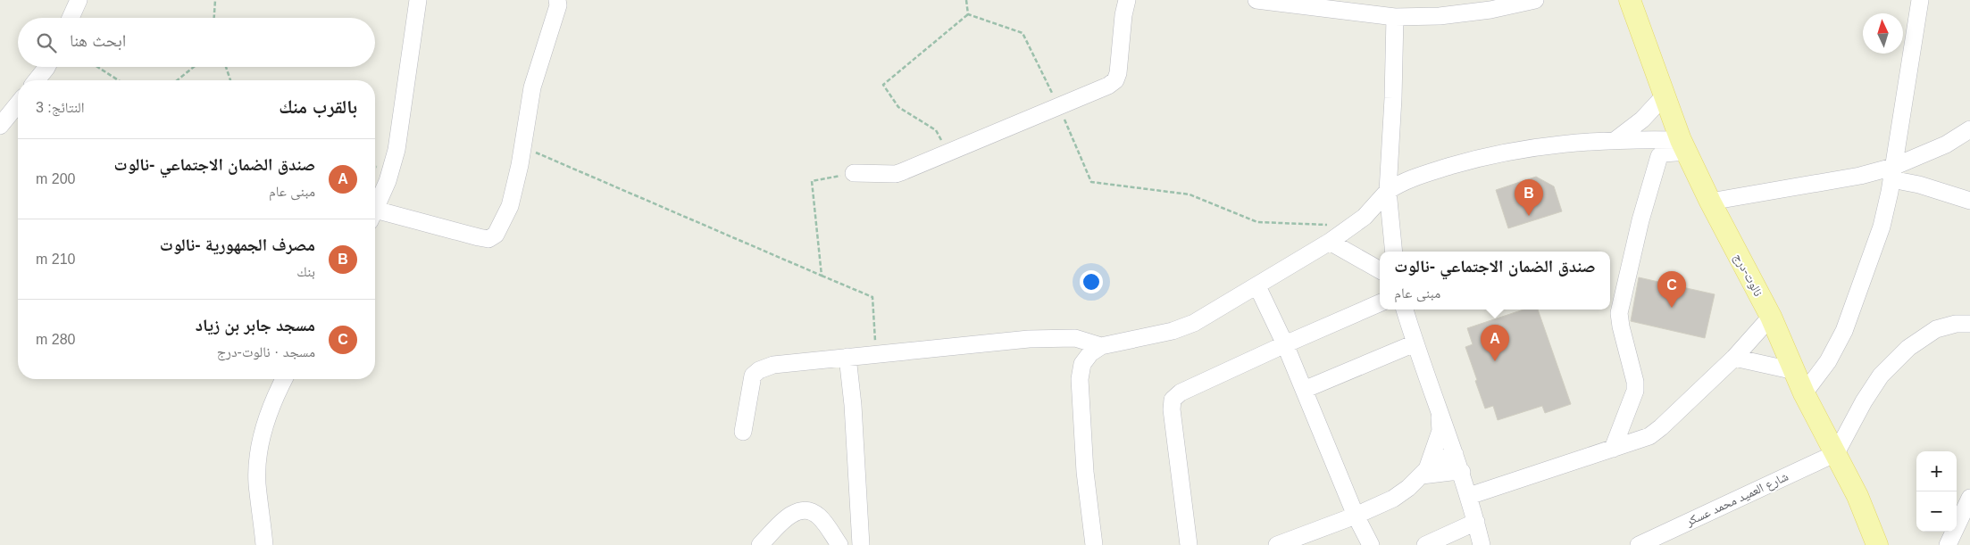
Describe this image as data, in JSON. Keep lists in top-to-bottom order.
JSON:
{
  "streets": {
    "main road": ["نالوت-درج"],
    "street": ["شارع العميد محمد عسكر"]
  },
  "crossings": [
    ["نالوت-درج", "شارع العميد محمد عسكر"]
  ],
  "north": "top",
  "page": {
    "search": "ابحث هنا",
    "heading": ["بالقرب منك", "النتائج: 3"],
    "list": [
      {
        "mark": "A",
        "name": "صندق الضمان الاجتماعي -نالوت",
        "note": "مبنى عام",
        "value": "200 m"
      },
      {
        "mark": "B",
        "name": "مصرف الجمهورية -نالوت",
        "note": "بنك",
        "value": "210 m"
      },
      {
        "mark": "C",
        "name": "مسجد جابر بن زياد",
        "note": "مسجد · نالوت-درج",
        "value": "280 m"
      }
    ],
    "pins": ["B", "C", "A"],
    "popup": ["صندق الضمان الاجتماعي -نالوت", "مبنى عام"],
    "map_buttons": ["+", "−"]
  }
}
